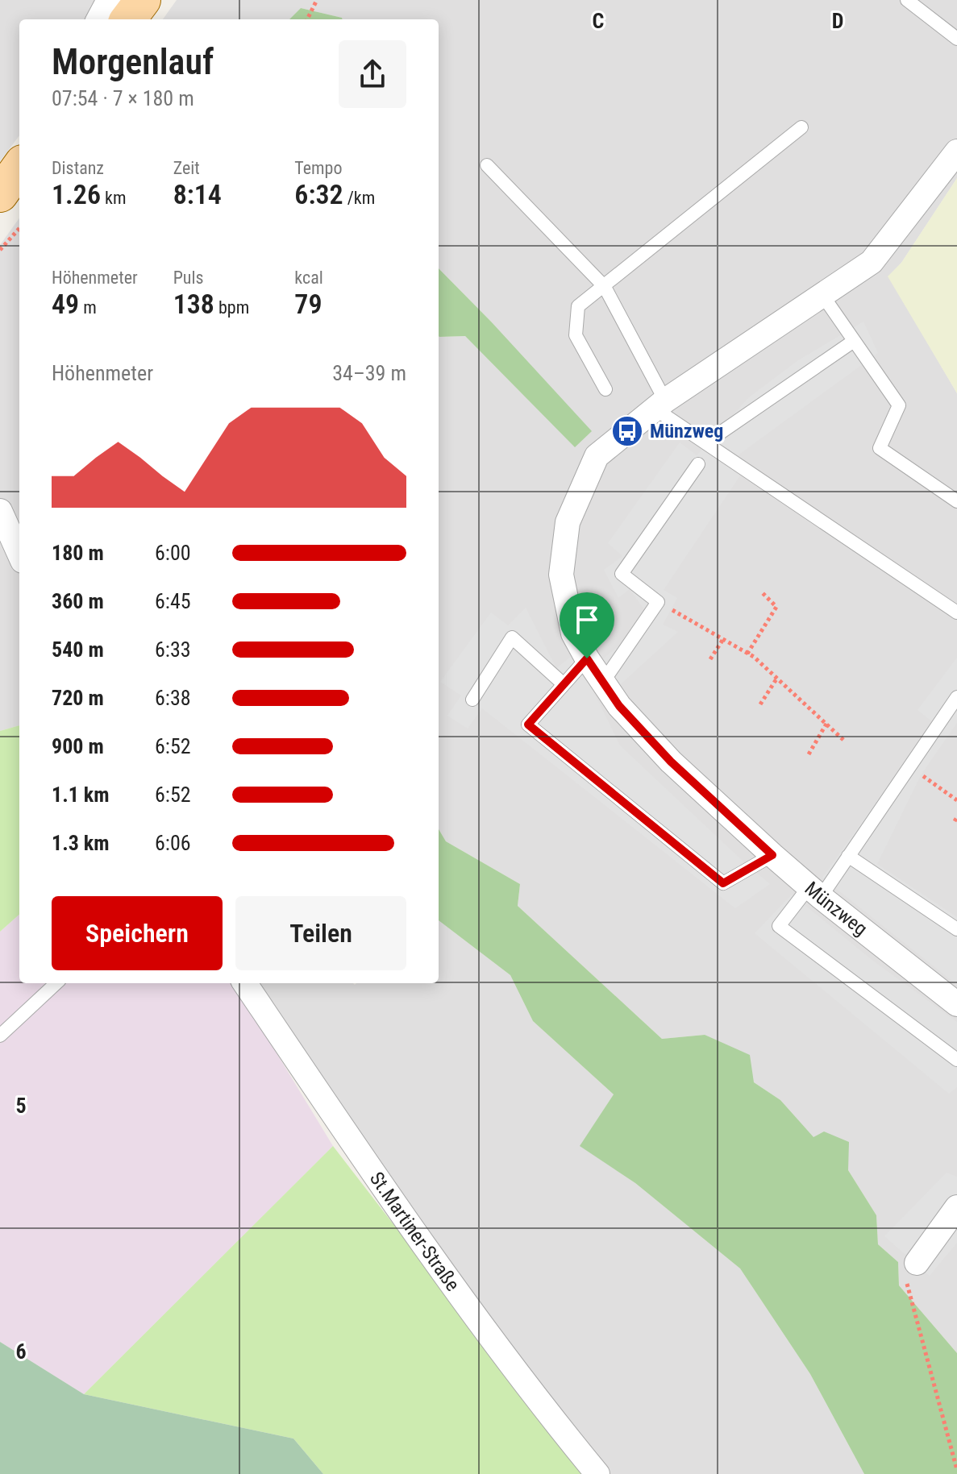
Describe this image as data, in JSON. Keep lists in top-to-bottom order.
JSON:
{
  "streets": {
    "street": ["Münzweg", "St.Martiner-Straße"]
  },
  "places": {
    "bus stop": ["Münzweg"]
  },
  "page": {
    "heading": ["Morgenlauf", "07:54 · 7 × 180 m"],
    "stats": [
      ["Distanz", "1.26 km"],
      ["Zeit", "8:14"],
      ["Tempo", "6:32 /km"],
      ["Höhenmeter", "49 m"],
      ["Puls", "138 bpm"],
      ["kcal", "79"]
    ],
    "chart": ["Höhenmeter", "34–39 m"],
    "list": [
      {
        "name": "180 m",
        "note": "6:00"
      },
      {
        "name": "360 m",
        "note": "6:45"
      },
      {
        "name": "540 m",
        "note": "6:33"
      },
      {
        "name": "720 m",
        "note": "6:38"
      },
      {
        "name": "900 m",
        "note": "6:52"
      },
      {
        "name": "1.1 km",
        "note": "6:52"
      },
      {
        "name": "1.3 km",
        "note": "6:06"
      }
    ],
    "buttons": ["Speichern", "Teilen"]
  },
  "grid": {
    "columns": ["C", "D"],
    "rows": ["5", "6"]
  }
}
